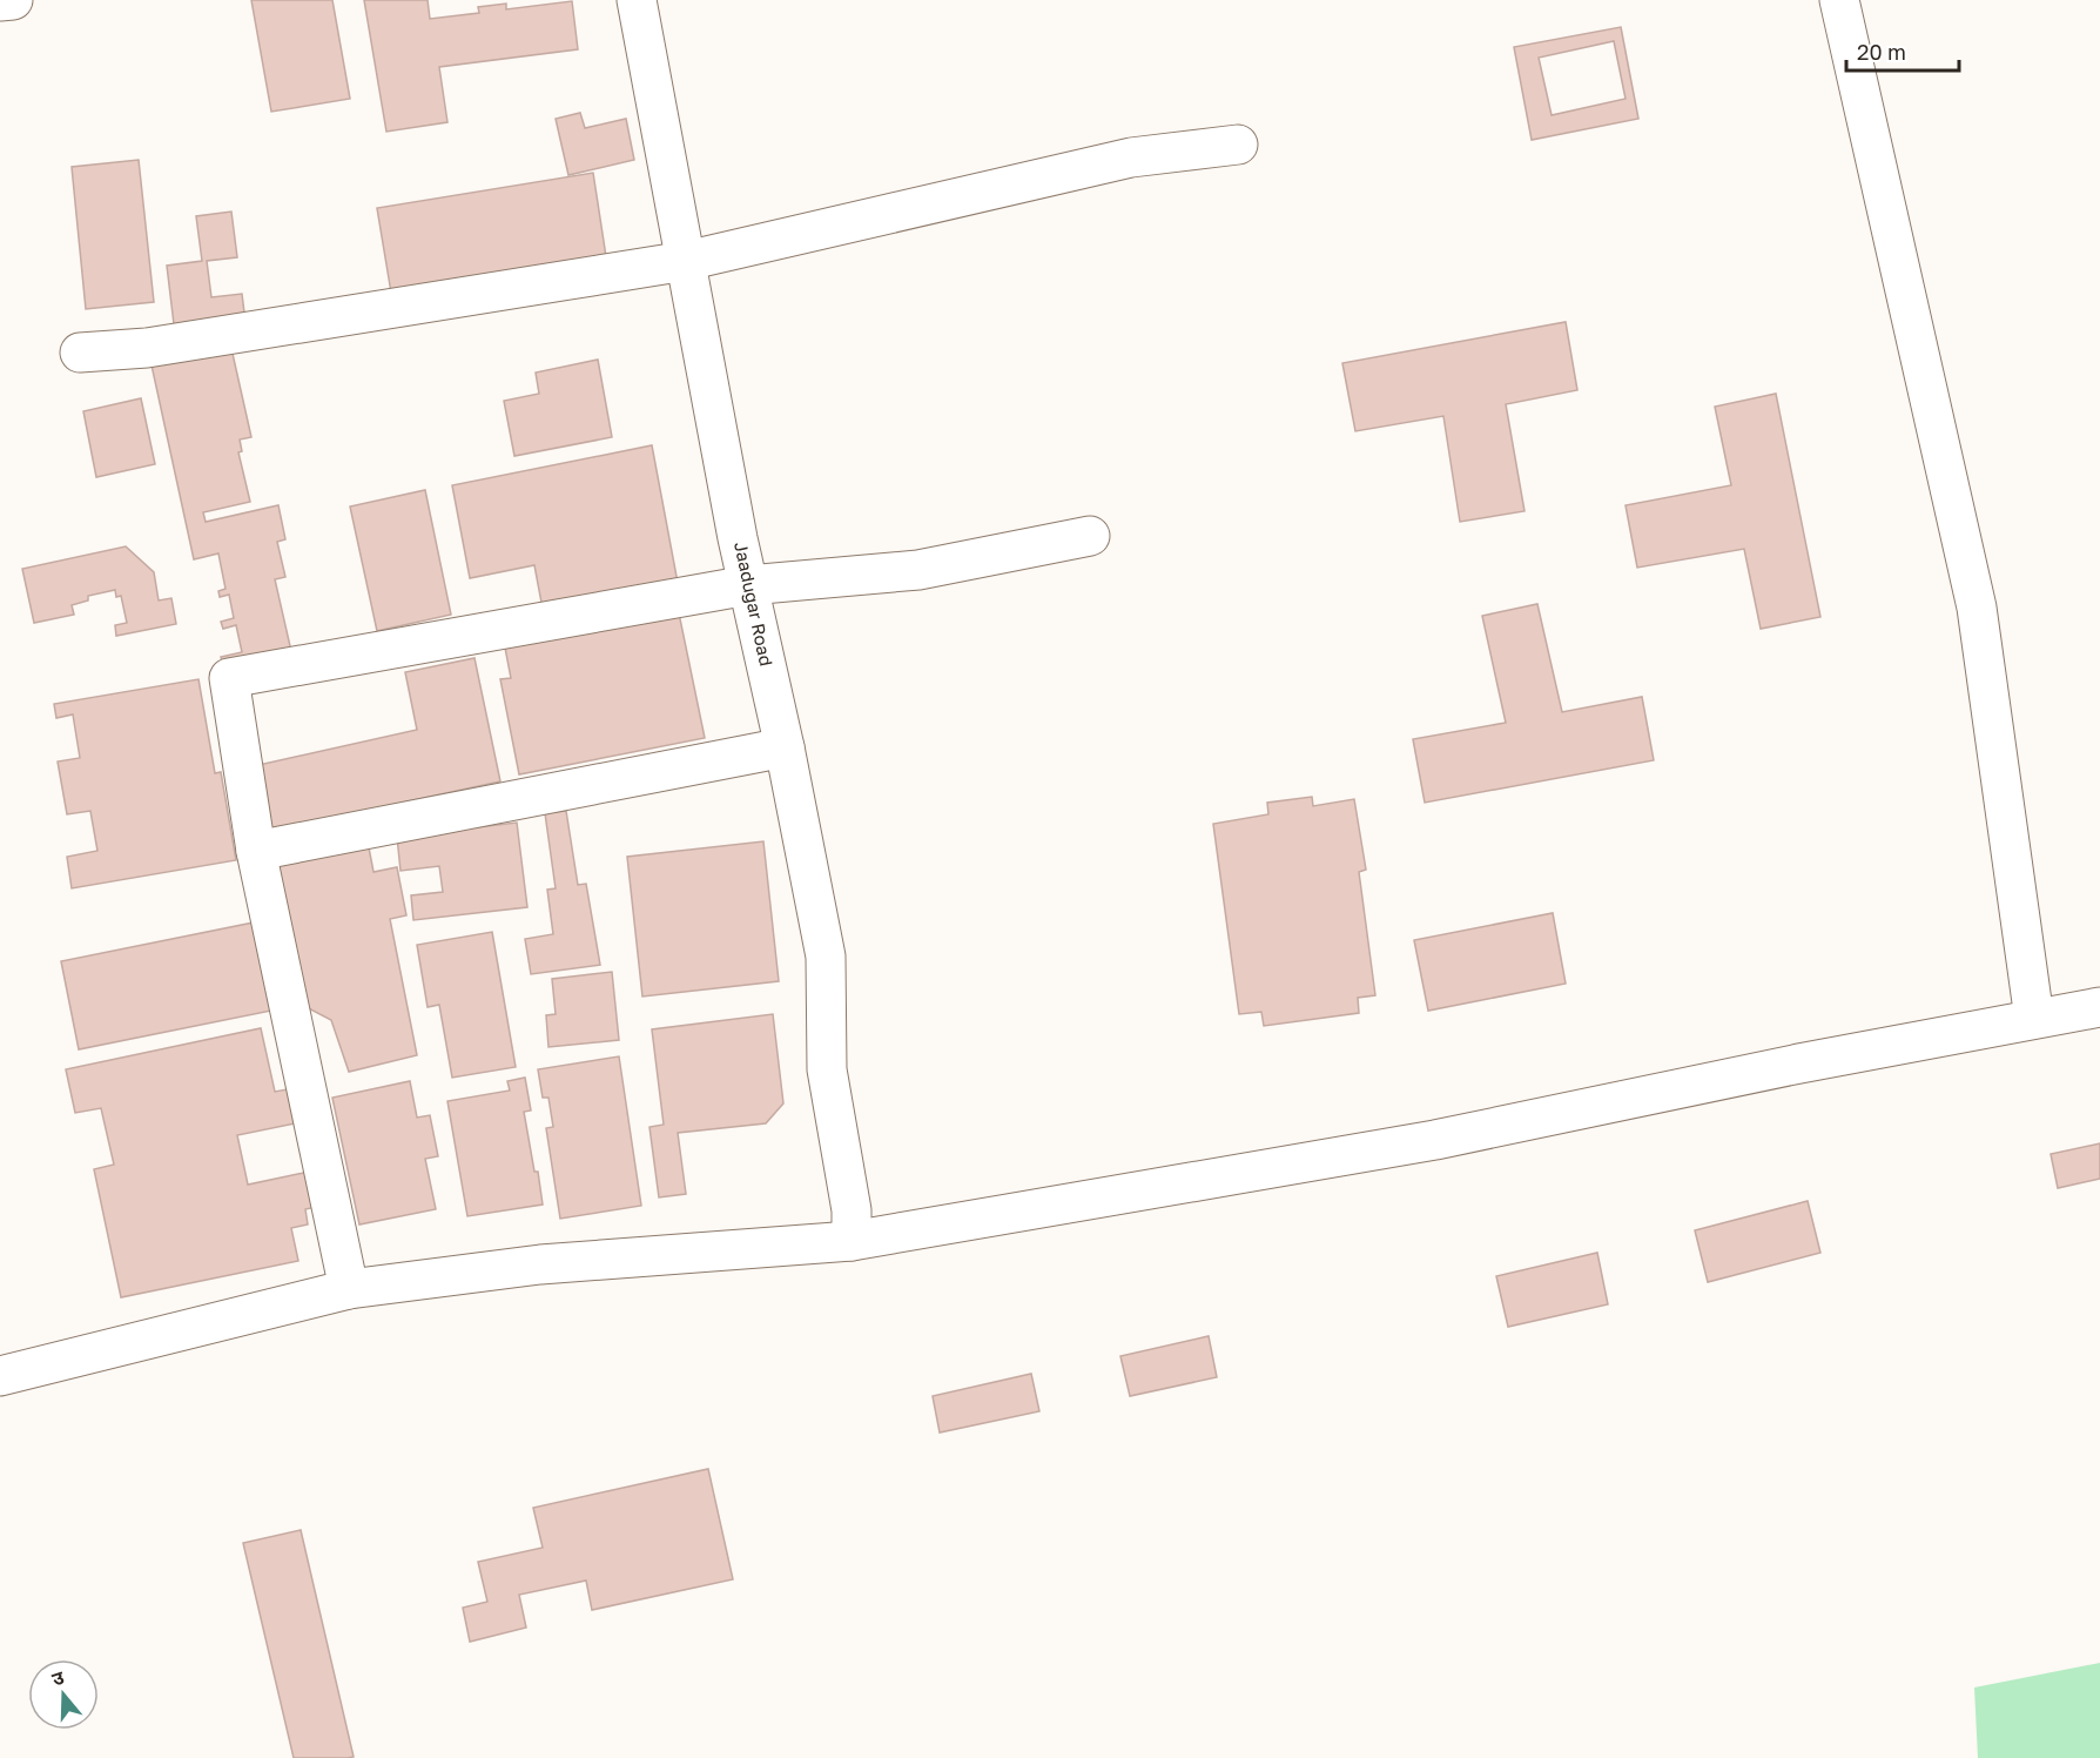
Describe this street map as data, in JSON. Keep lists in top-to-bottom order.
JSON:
{
  "streets": {
    "street": ["Jaadugar Road"]
  },
  "scale_bar": "20 m",
  "north": "top"
}
